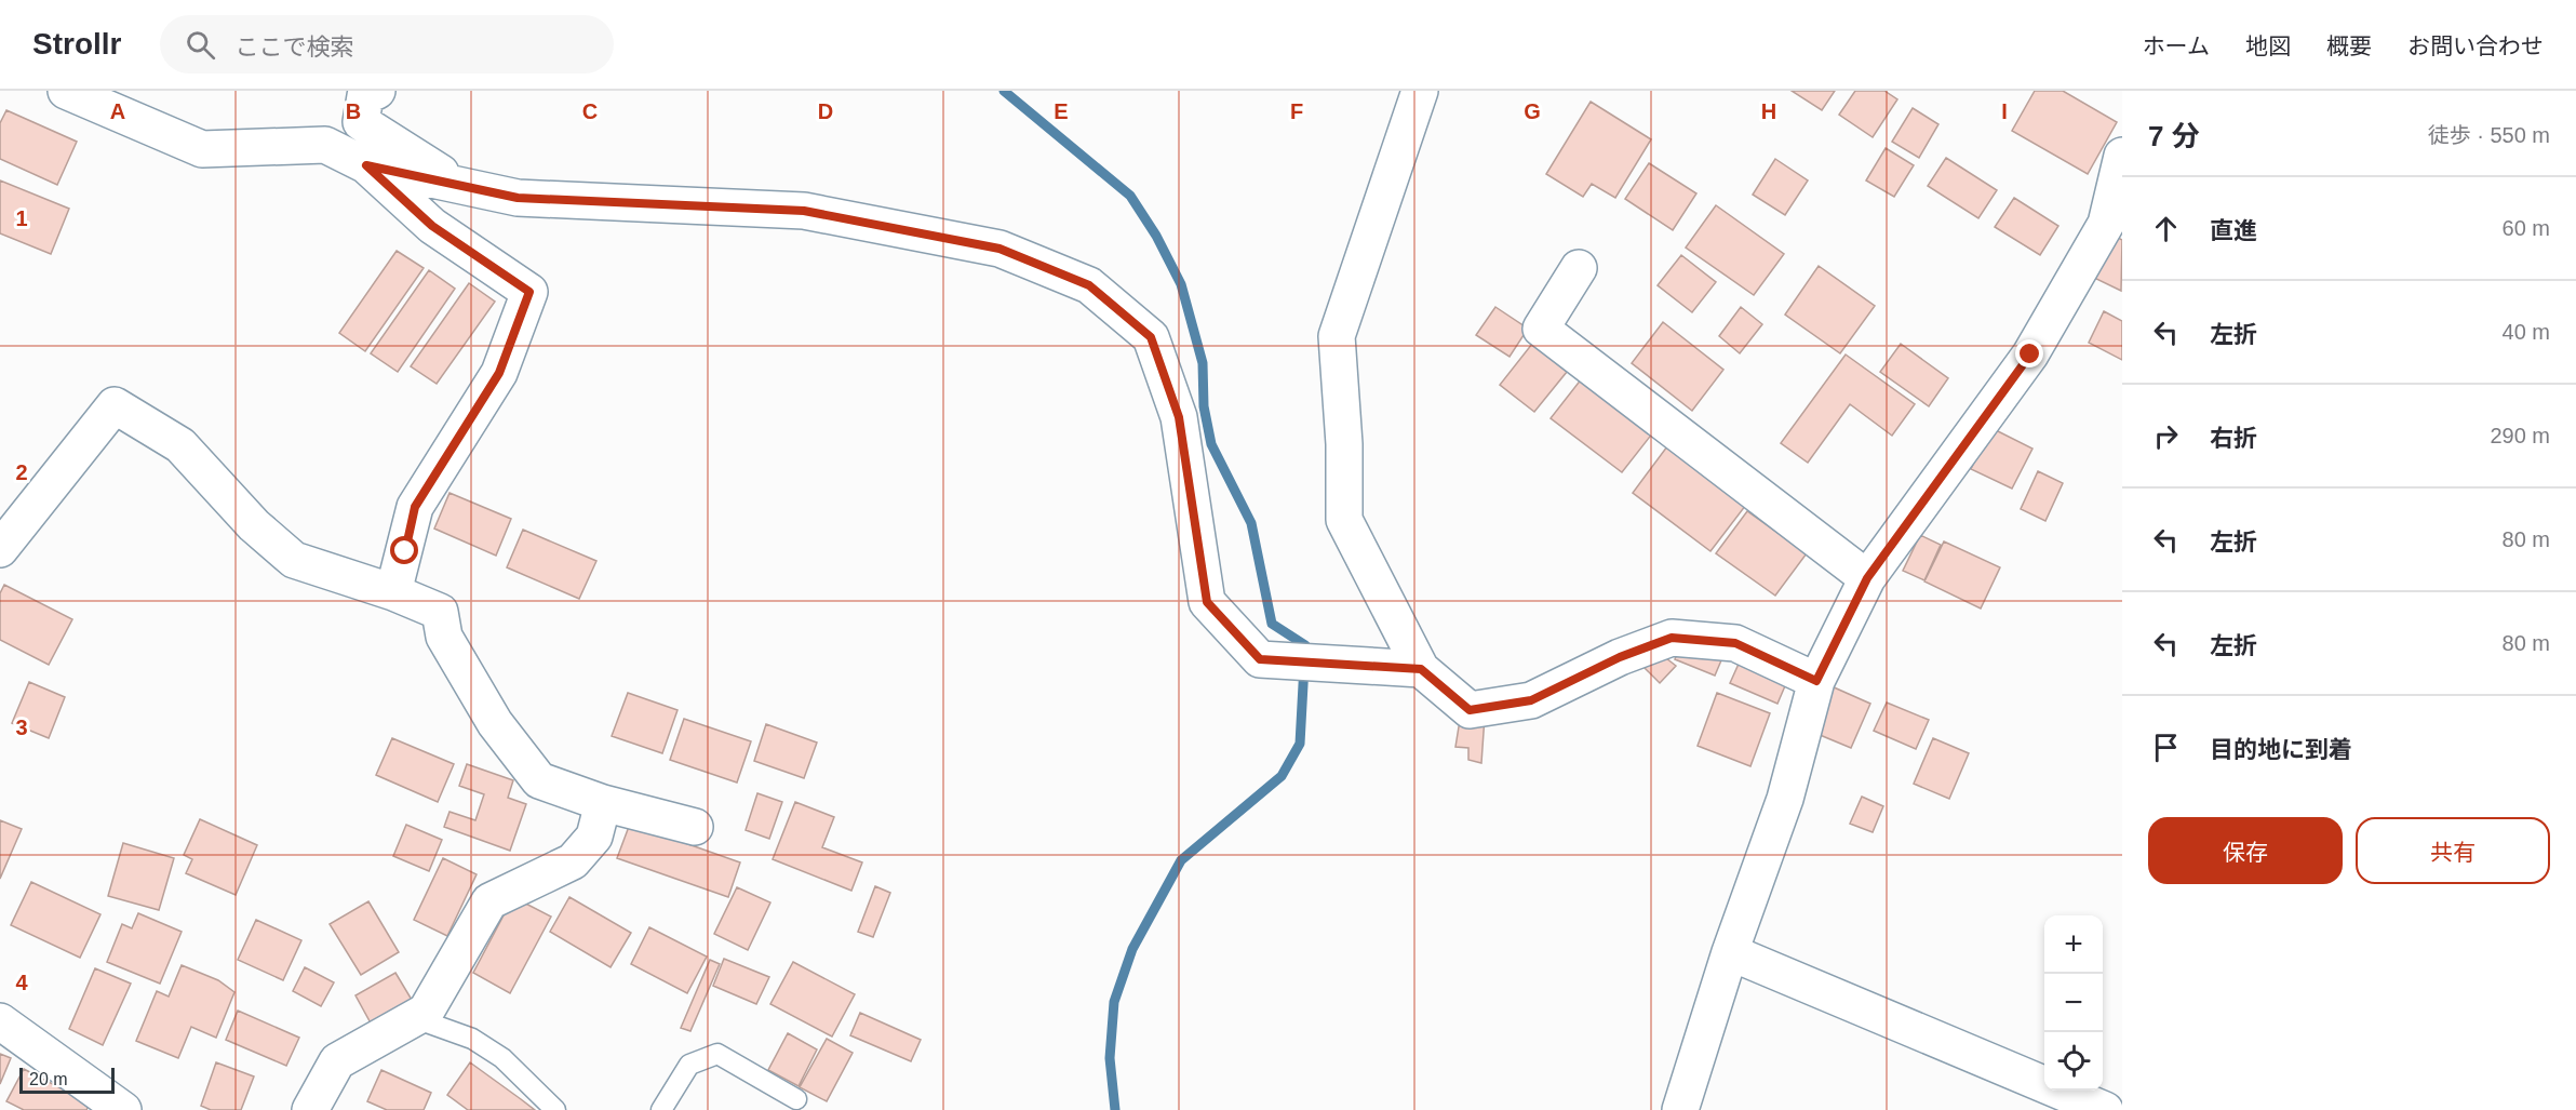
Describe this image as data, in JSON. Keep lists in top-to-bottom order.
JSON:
{
  "scale_bar": "20 m",
  "page": {
    "header": "Strollr",
    "search": "ここで検索",
    "nav": [
      "ホーム",
      "地図",
      "概要",
      "お問い合わせ"
    ],
    "heading": ["7 分", "徒歩 · 550 m"],
    "list": [
      ["直進", "60 m"],
      ["左折", "40 m"],
      ["右折", "290 m"],
      ["左折", "80 m"],
      ["左折", "80 m"],
      "目的地に到着"
    ],
    "buttons": ["保存", "共有"],
    "map_buttons": ["+", "−"],
    "scale": "20 m"
  },
  "grid": {
    "columns": [
      "A",
      "B",
      "C",
      "D",
      "E",
      "F",
      "G",
      "H",
      "I"
    ],
    "rows": [
      "1",
      "2",
      "3",
      "4"
    ]
  }
}
